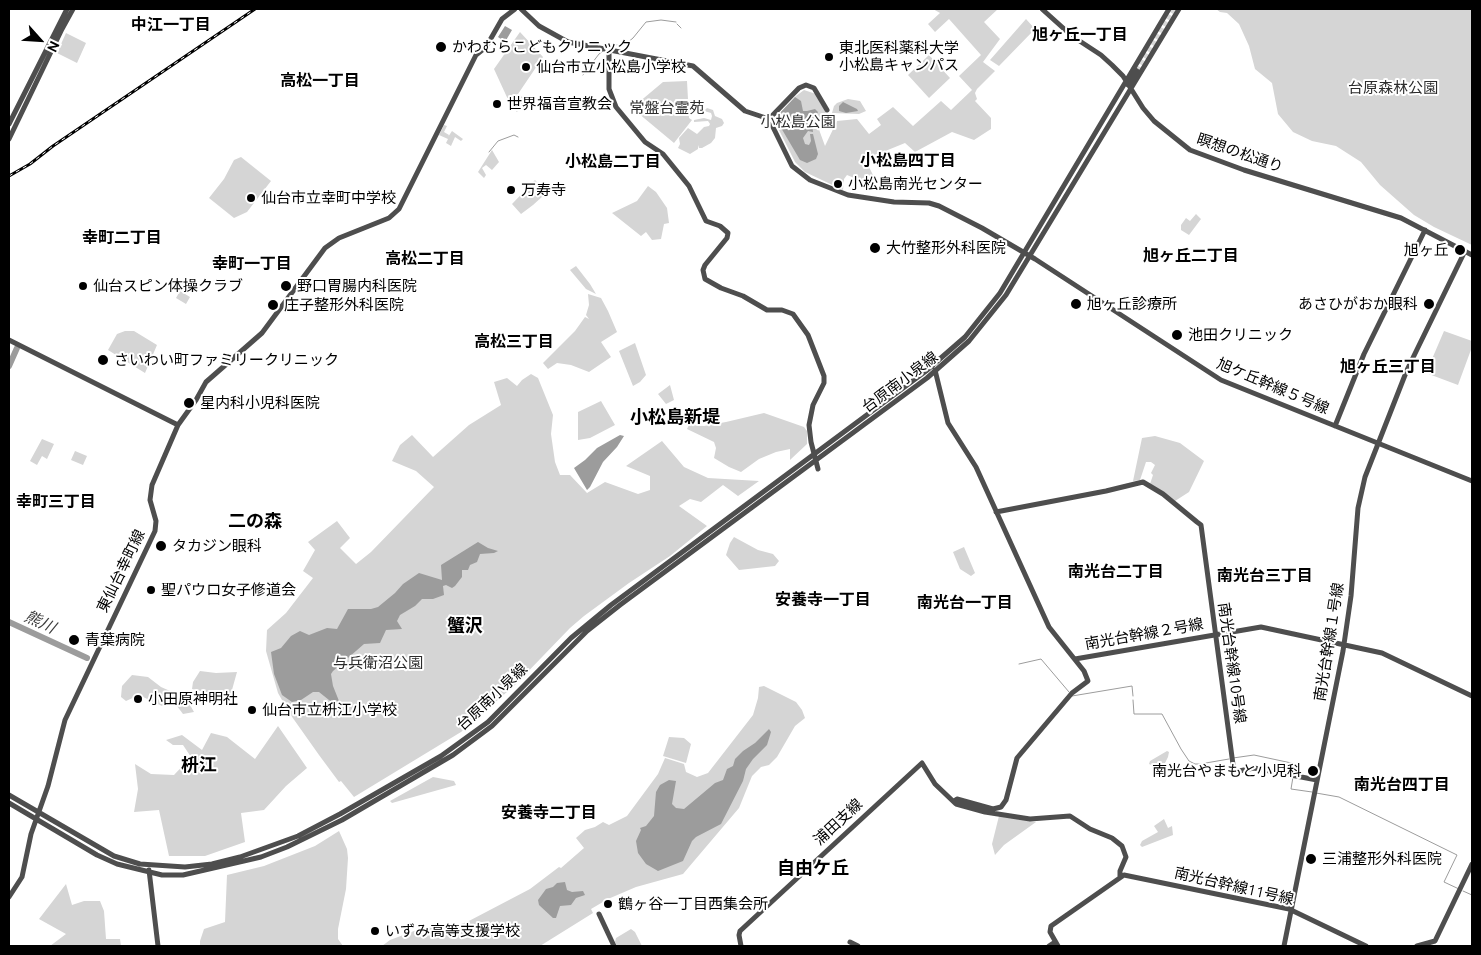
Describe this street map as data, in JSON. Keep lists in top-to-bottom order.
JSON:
{
  "streets": {
    "street": [
      "瞑想の松通り",
      "台原南小泉線",
      "旭ケ丘幹線５号線",
      "東仙台幸町線",
      "南光台幹線２号線",
      "南光台幹線１号線",
      "南光台幹線10号線",
      "浦田支線",
      "南光台幹線11号線"
    ]
  },
  "crossings": [
    ["瞑想の松通り", "南光台幹線１号線"],
    ["台原南小泉線", "旭ケ丘幹線５号線"],
    ["台原南小泉線", "南光台幹線２号線"],
    ["旭ケ丘幹線５号線", "南光台幹線１号線"],
    ["南光台幹線２号線", "南光台幹線１号線"],
    ["南光台幹線２号線", "南光台幹線10号線"],
    ["南光台幹線１号線", "南光台幹線10号線"],
    ["南光台幹線１号線", "南光台幹線11号線"]
  ],
  "districts": [
    "中江一丁目",
    "旭ヶ丘一丁目",
    "高松一丁目",
    "小松島四丁目",
    "小松島二丁目",
    "幸町二丁目",
    "旭ヶ丘二丁目",
    "高松二丁目",
    "幸町一丁目",
    "高松三丁目",
    "旭ヶ丘三丁目",
    "小松島新堤",
    "幸町三丁目",
    "二の森",
    "南光台二丁目",
    "南光台三丁目",
    "安養寺一丁目",
    "南光台一丁目",
    "蟹沢",
    "枡江",
    "南光台四丁目",
    "安養寺二丁目",
    "自由ケ丘"
  ],
  "water": ["熊川"],
  "parks": [
    "台原森林公園",
    "常盤台霊苑",
    "小松島公園",
    "与兵衛沼公園"
  ],
  "places": [
    "かわむらこどもクリニック",
    "東北医科薬科大学 小松島キャンパス",
    "仙台市立小松島小学校",
    "世界福音宣教会",
    "小松島南光センター",
    "万寿寺",
    "仙台市立幸町中学校",
    "大竹整形外科医院",
    "旭ヶ丘",
    "仙台スピン体操クラブ",
    "野口胃腸内科医院",
    "旭ヶ丘診療所",
    "あさひがおか眼科",
    "庄子整形外科医院",
    "池田クリニック",
    "さいわい町ファミリークリニック",
    "星内科小児科医院",
    "タカジン眼科",
    "聖パウロ女子修道会",
    "青葉病院",
    "小田原神明社",
    "仙台市立枡江小学校",
    "南光台やまもと小児科",
    "三浦整形外科医院",
    "鶴ヶ谷一丁目西集会所",
    "いずみ高等支援学校"
  ],
  "north": "bottom right"
}
